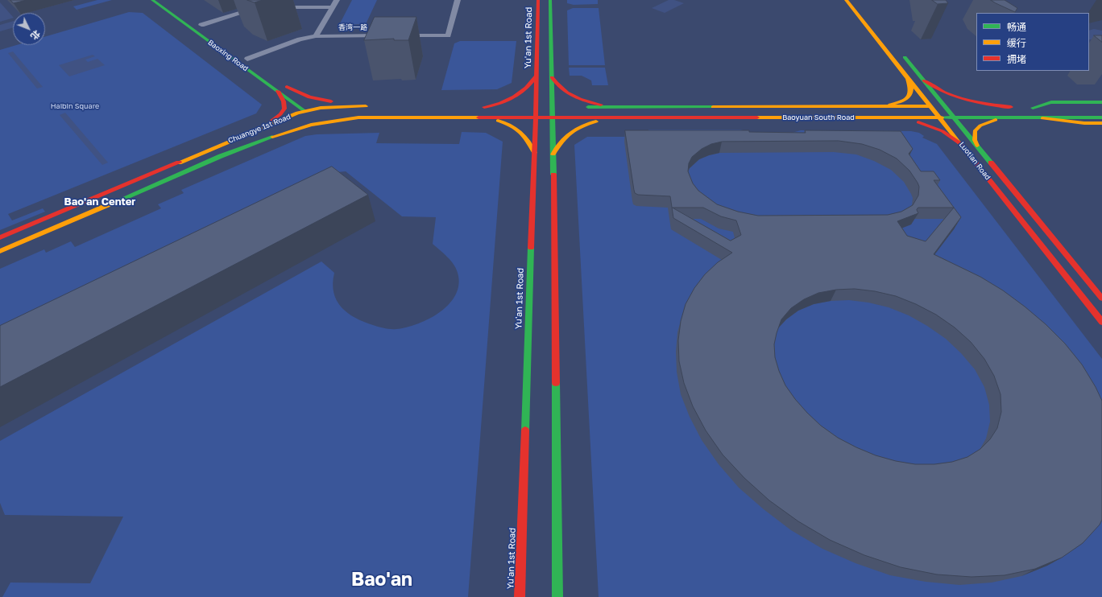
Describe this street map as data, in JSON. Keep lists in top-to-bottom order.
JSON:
{
  "streets": {
    "main road": [
      "Yu'an 1st Road",
      "Baoxing Road",
      "Baoyuan South Road",
      "Chuangye 1st Road",
      "Luotian Road"
    ],
    "street": ["香湾一路"]
  },
  "crossings": [
    ["香湾一路", "Baoxing Road"],
    ["Yu'an 1st Road", "Baoyuan South Road"],
    ["Yu'an 1st Road", "Chuangye 1st Road"],
    ["Baoxing Road", "Chuangye 1st Road"],
    ["Baoyuan South Road", "Chuangye 1st Road"],
    ["Baoyuan South Road", "Luotian Road"]
  ],
  "districts": ["Bao'an Center", "Bao'an"],
  "parks": ["Haibin Square"],
  "legend": ["畅通", "缓行", "拥堵"],
  "north": "bottom right"
}
